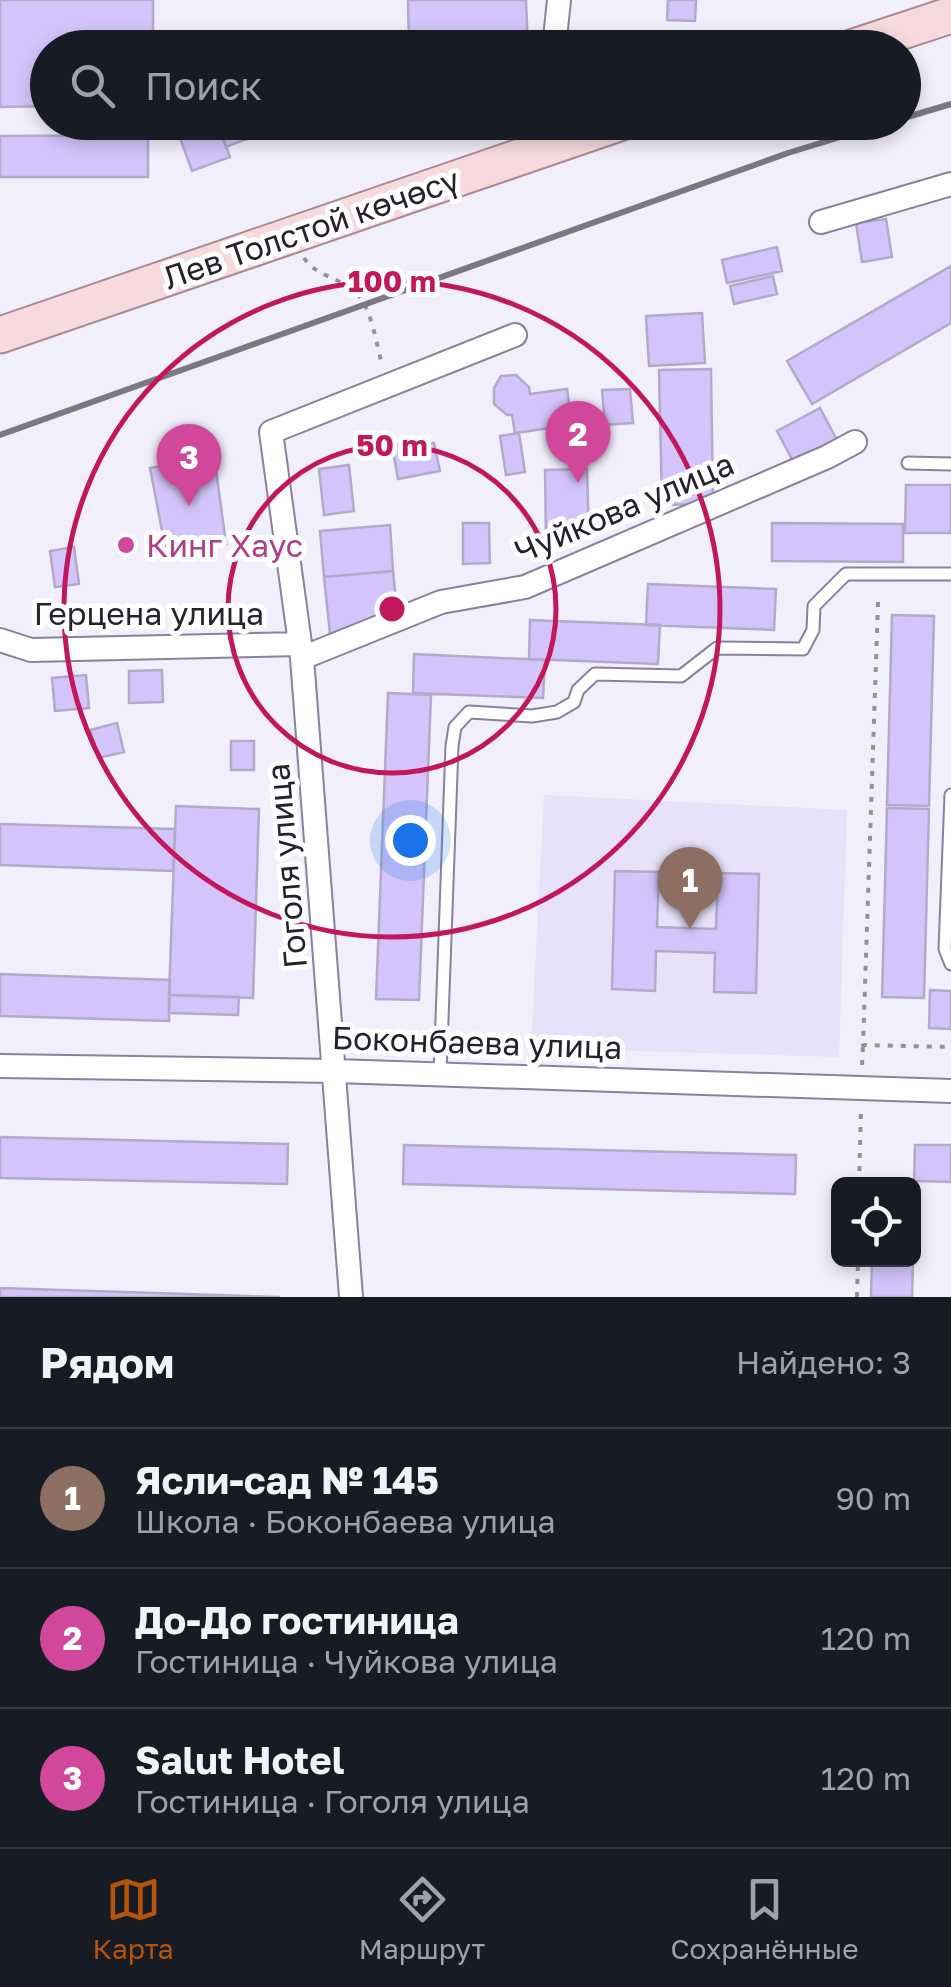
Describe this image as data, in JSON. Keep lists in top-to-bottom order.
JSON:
{
  "streets": {
    "main road": ["Лев Толстой көчөсү"],
    "street": [
      "Чуйкова улица",
      "Герцена улица",
      "Гоголя улица",
      "Боконбаева улица"
    ]
  },
  "crossings": [
    ["Чуйкова улица", "Герцена улица"],
    ["Чуйкова улица", "Гоголя улица"],
    ["Герцена улица", "Гоголя улица"],
    ["Гоголя улица", "Боконбаева улица"]
  ],
  "places": ["Кинг Хаус"],
  "page": {
    "search": "Поиск",
    "pins": ["2", "3", "1"],
    "heading": ["Рядом", "Найдено: 3"],
    "list": [
      {
        "mark": "1",
        "name": "Ясли-сад № 145",
        "note": "Школа · Боконбаева улица",
        "value": "90 m"
      },
      {
        "mark": "2",
        "name": "До-До гостиница",
        "note": "Гостиница · Чуйкова улица",
        "value": "120 m"
      },
      {
        "mark": "3",
        "name": "Salut Hotel",
        "note": "Гостиница · Гоголя улица",
        "value": "120 m"
      }
    ],
    "nav": ["Карта", "Маршрут", "Сохранённые"]
  },
  "rings": ["100 m", "50 m"]
}
